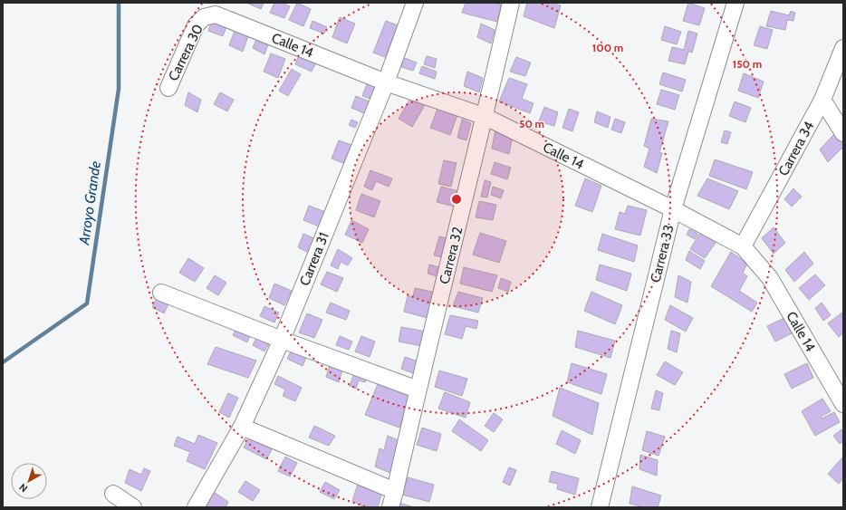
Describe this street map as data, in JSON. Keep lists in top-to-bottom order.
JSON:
{
  "streets": {
    "street": [
      "Calle 14",
      "Carrera 30",
      "Carrera 34",
      "Carrera 33",
      "Carrera 32",
      "Carrera 31"
    ]
  },
  "crossings": [
    ["Calle 14", "Carrera 30"],
    ["Calle 14", "Carrera 34"],
    ["Calle 14", "Carrera 33"],
    ["Calle 14", "Carrera 32"],
    ["Calle 14", "Carrera 31"]
  ],
  "water": ["Arroyo Grande"],
  "north": "bottom left",
  "rings": ["100 m", "150 m", "50 m"]
}
